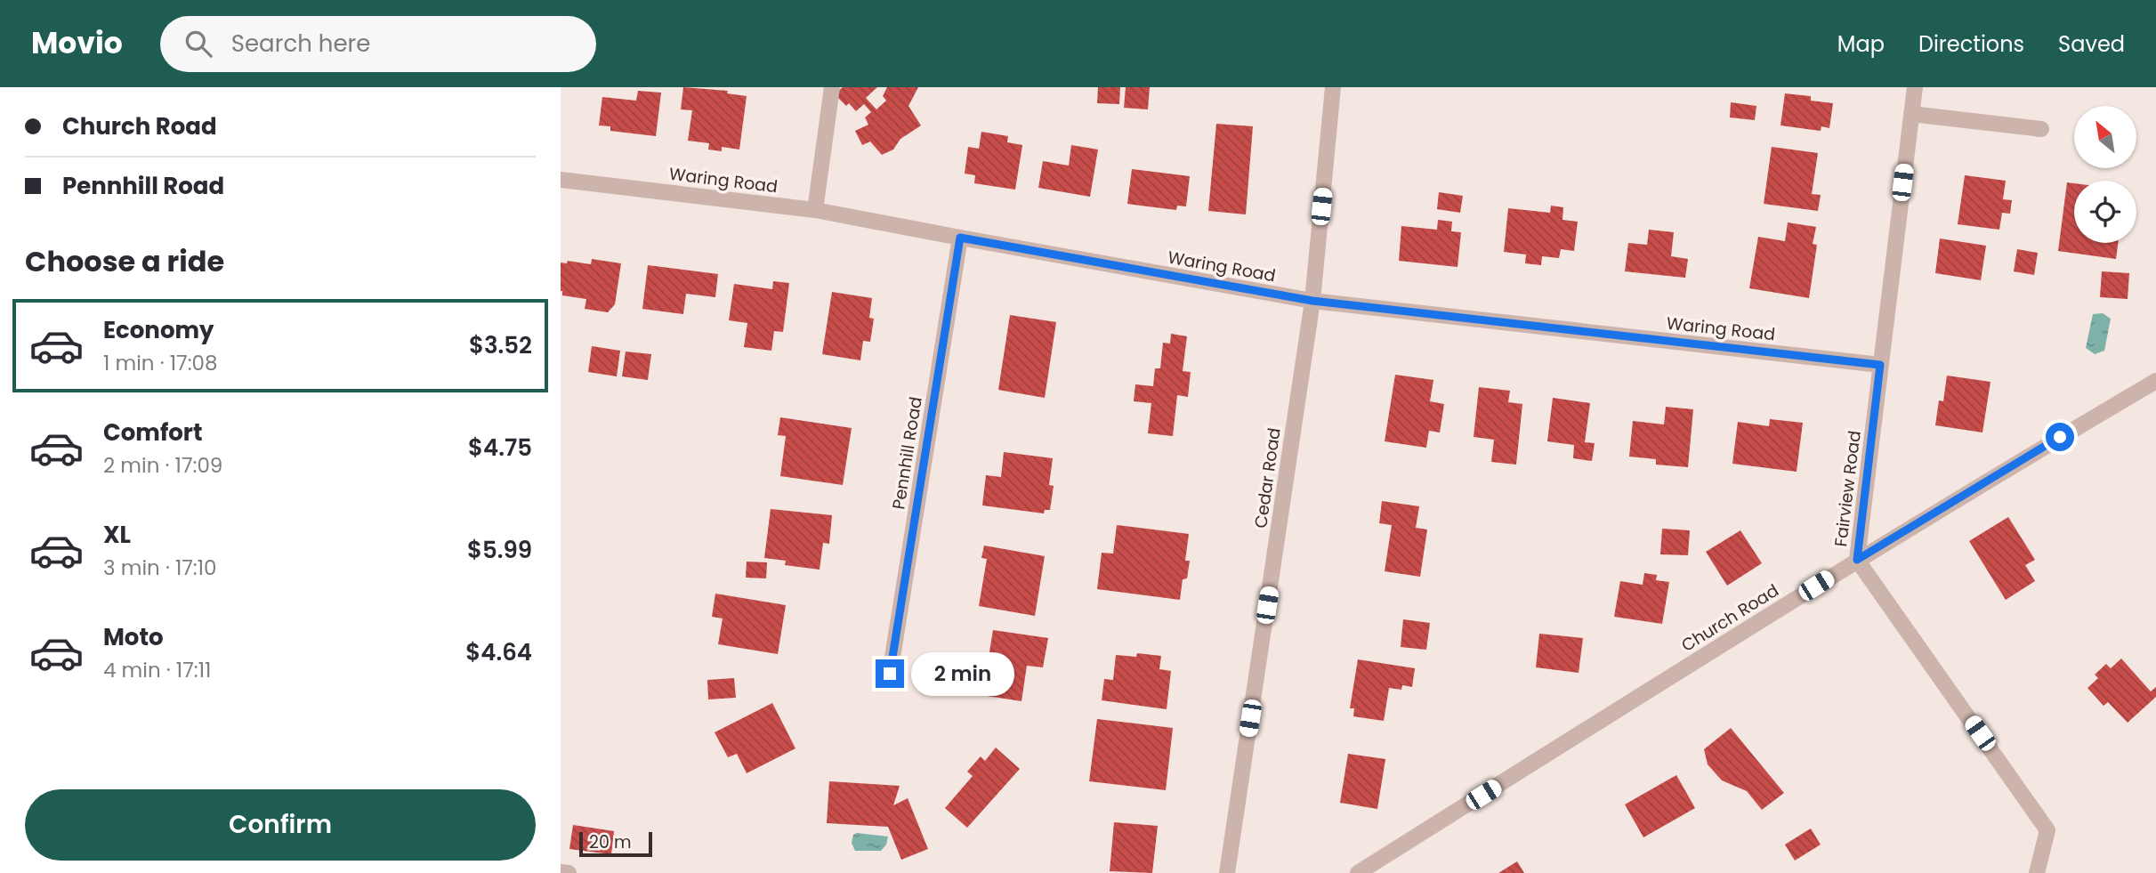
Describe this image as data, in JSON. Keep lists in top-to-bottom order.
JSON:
{
  "streets": {
    "street": [
      "Waring Road",
      "Pennhill Road",
      "Cedar Road",
      "Fairview Road",
      "Church Road"
    ]
  },
  "crossings": [
    ["Waring Road", "Pennhill Road"],
    ["Waring Road", "Cedar Road"],
    ["Waring Road", "Fairview Road"],
    ["Fairview Road", "Church Road"]
  ],
  "scale_bar": "20 m",
  "north": "top left",
  "page": {
    "header": "Movio",
    "search": "Search here",
    "nav": ["Map", "Directions", "Saved"],
    "banner": ["Church Road", "Pennhill Road"],
    "heading": "Choose a ride",
    "list": [
      {
        "name": "Economy",
        "note": "1 min · 17:08",
        "value": "$3.52"
      },
      {
        "name": "Comfort",
        "note": "2 min · 17:09",
        "value": "$4.75"
      },
      {
        "name": "XL",
        "note": "3 min · 17:10",
        "value": "$5.99"
      },
      {
        "name": "Moto",
        "note": "4 min · 17:11",
        "value": "$4.64"
      }
    ],
    "bubble": "2 min",
    "buttons": "Confirm",
    "scale": "20 m"
  }
}
